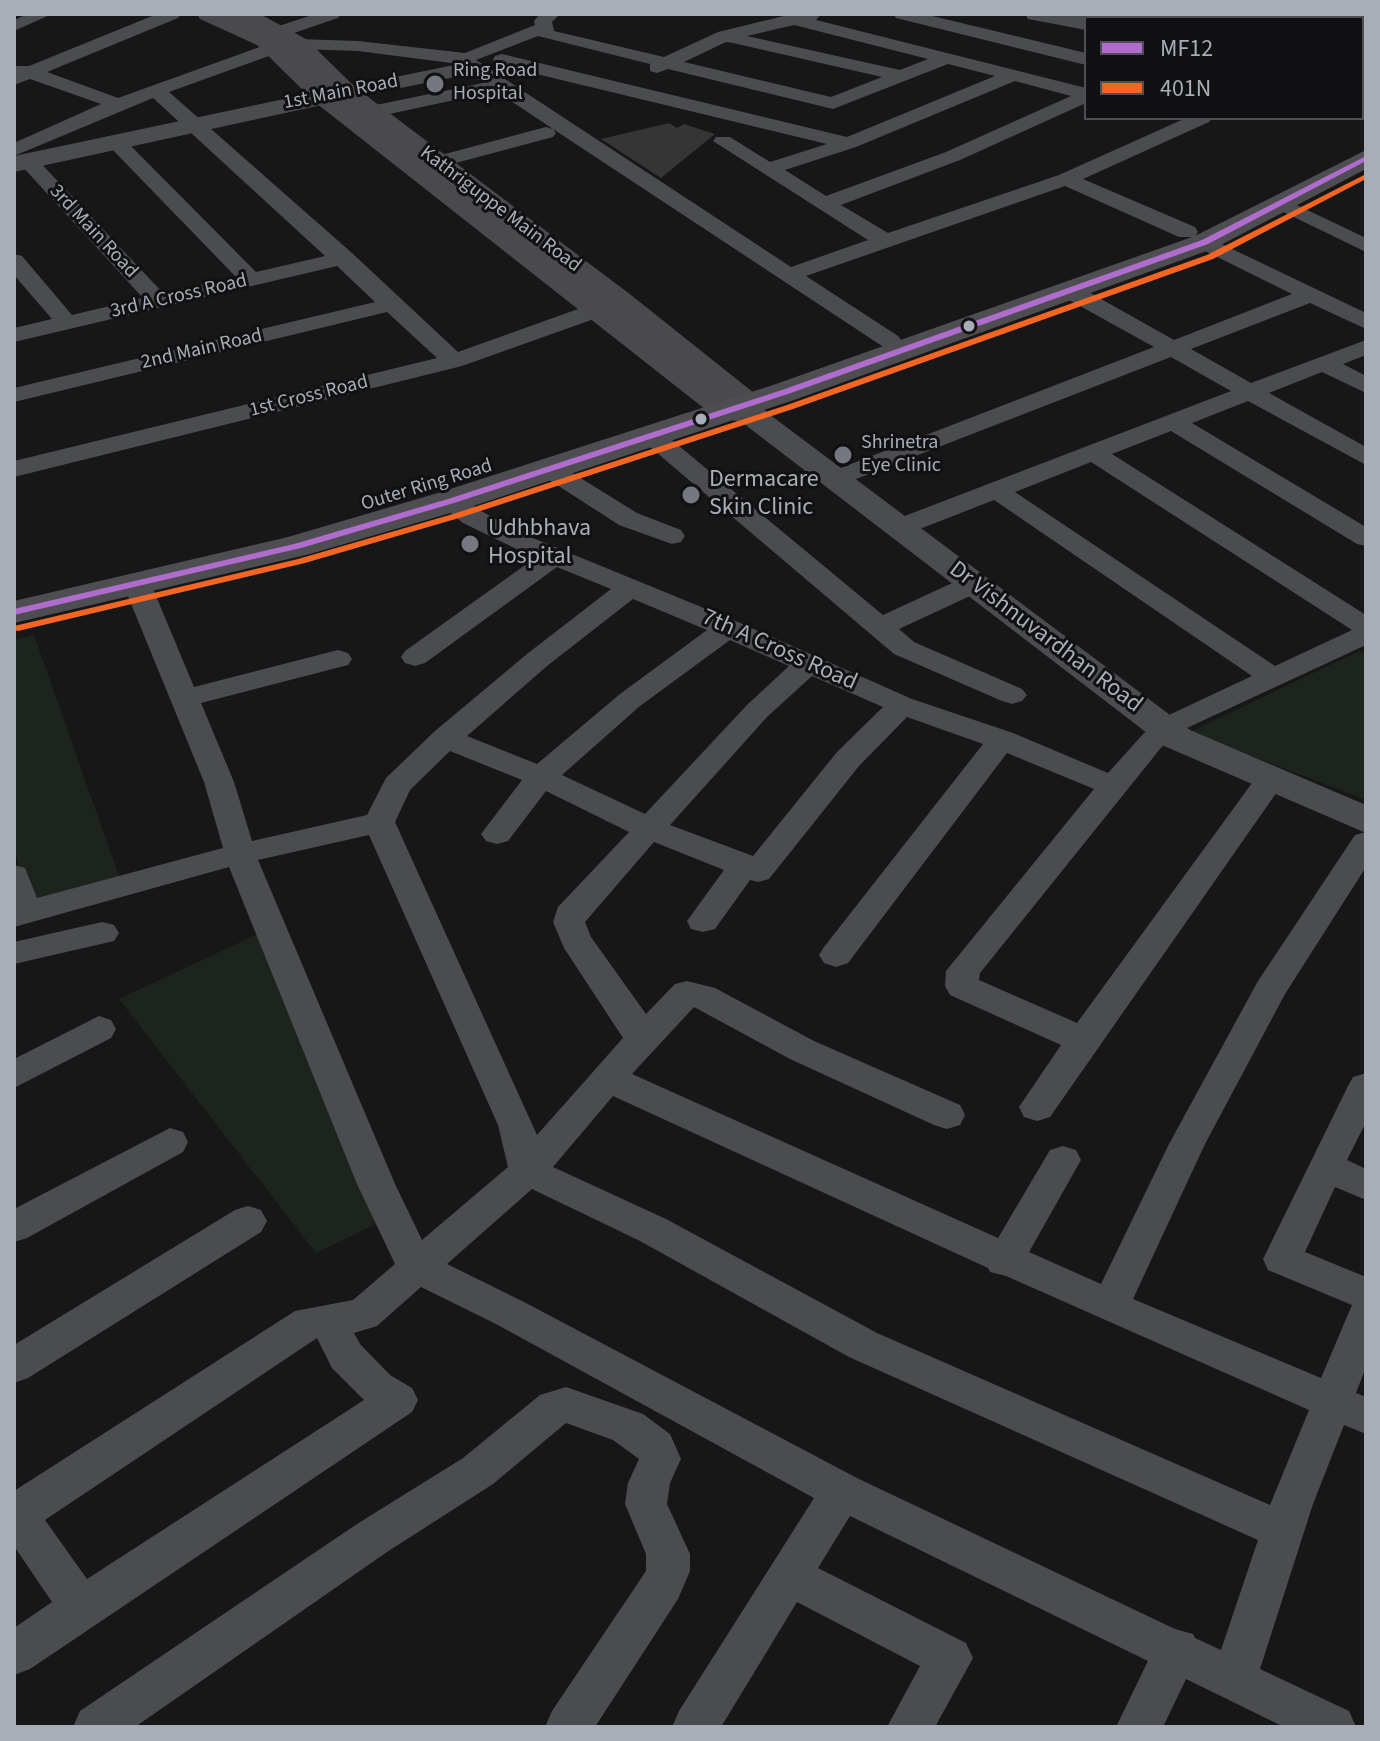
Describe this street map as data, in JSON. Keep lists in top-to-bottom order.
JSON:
{
  "streets": {
    "highway": ["Outer Ring Road"],
    "main road": ["Kathriguppe Main Road"],
    "street": [
      "1st Main Road",
      "3rd Main Road",
      "3rd A Cross Road",
      "2nd Main Road",
      "1st Cross Road",
      "Dr Vishnuvardhan Road",
      "7th A Cross Road"
    ]
  },
  "crossings": [
    ["1st Main Road", "Kathriguppe Main Road"],
    ["1st Main Road", "3rd Main Road"],
    ["Kathriguppe Main Road", "1st Cross Road"],
    ["Kathriguppe Main Road", "Outer Ring Road"],
    ["Kathriguppe Main Road", "Dr Vishnuvardhan Road"],
    ["3rd Main Road", "3rd A Cross Road"],
    ["Outer Ring Road", "Dr Vishnuvardhan Road"],
    ["Outer Ring Road", "7th A Cross Road"]
  ],
  "places": [
    "Ring Road Hospital",
    "Shrinetra Eye Clinic",
    "Dermacare Skin Clinic",
    "Udhbhava Hospital"
  ],
  "lines": ["transit line MF12", "transit line 401N"],
  "legend": ["MF12", "401N"]
}
